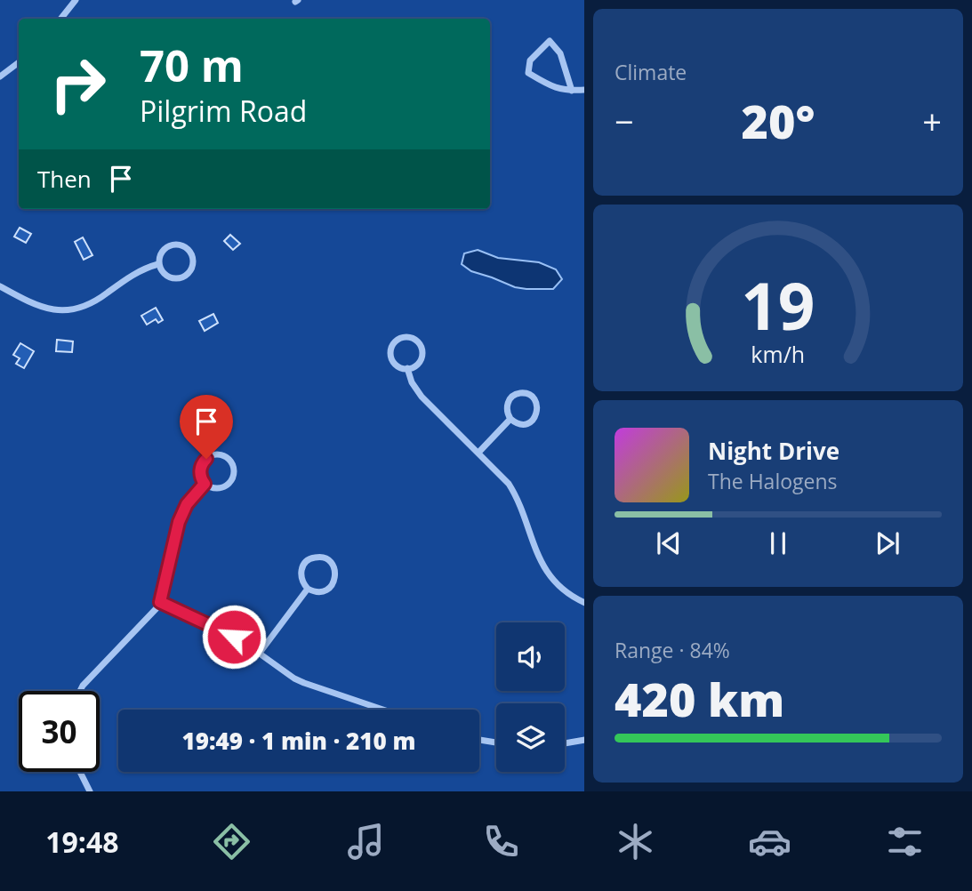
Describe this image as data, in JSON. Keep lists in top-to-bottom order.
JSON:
{
  "page": {
    "tile": [
      "Climate",
      ["Range · 84%", "420 km"]
    ],
    "turn": ["70 m", "Pilgrim Road"],
    "heat": ["−", "20°", "+"],
    "then": "Then",
    "song": ["Night Drive", "The Halogens"],
    "limit": "30",
    "trip": "19:49 · 1 min · 210 m",
    "tabs": "19:48",
    "gauge": ["19", "km/h"]
  }
}
